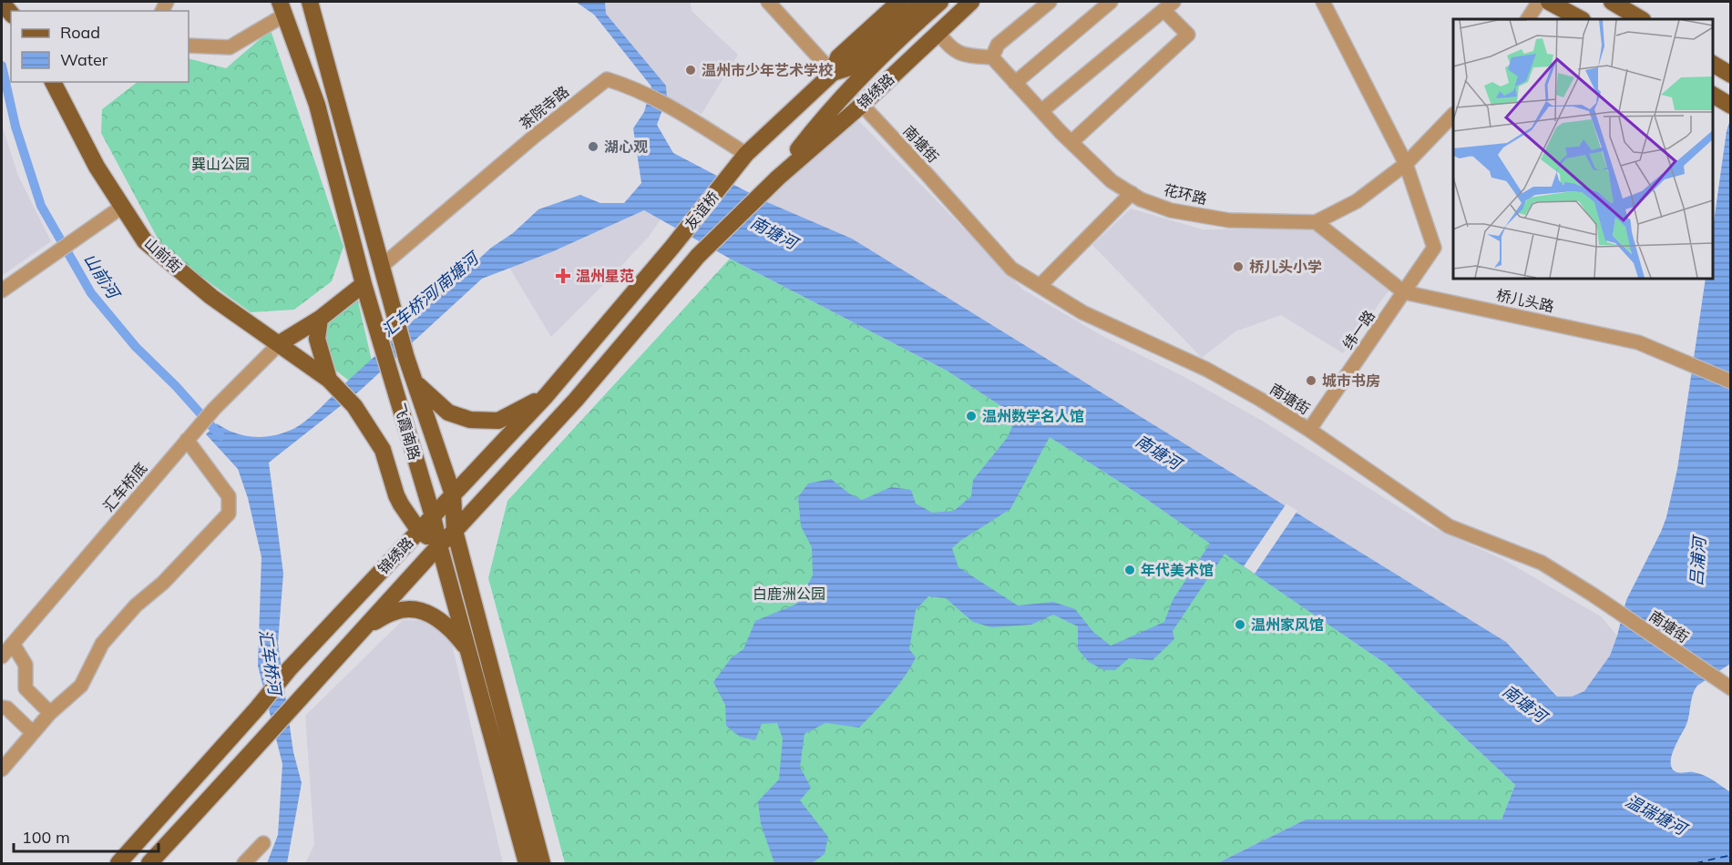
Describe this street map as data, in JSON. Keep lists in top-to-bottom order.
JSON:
{
  "streets": {
    "main road": [
      "锦绣路",
      "友谊桥",
      "山前街",
      "飞霞南路"
    ],
    "street": [
      "茶院寺路",
      "南塘街",
      "花环路",
      "桥儿头路",
      "纬一路",
      "汇车桥底"
    ]
  },
  "crossings": [
    ["锦绣路", "南塘街"],
    ["锦绣路", "友谊桥"],
    ["锦绣路", "山前街"],
    ["锦绣路", "飞霞南路"],
    ["茶院寺路", "友谊桥"],
    ["茶院寺路", "飞霞南路"],
    ["南塘街", "纬一路"],
    ["花环路", "纬一路"],
    ["山前街", "飞霞南路"],
    ["山前街", "汇车桥底"],
    ["桥儿头路", "纬一路"]
  ],
  "water": [
    "南塘河",
    "山前河",
    "汇车桥河/南塘河",
    "吕浦河",
    "汇车桥河",
    "温瑞塘河"
  ],
  "parks": ["巽山公园", "白鹿洲公园"],
  "places": {
    "other": [
      "温州市少年艺术学校",
      "湖心观",
      "桥儿头小学",
      "城市书房",
      "温州数学名人馆",
      "年代美术馆",
      "温州家风馆"
    ],
    "health": ["温州星范"]
  },
  "legend": ["Road", "Water"],
  "scale_bar": "100 m"
}
